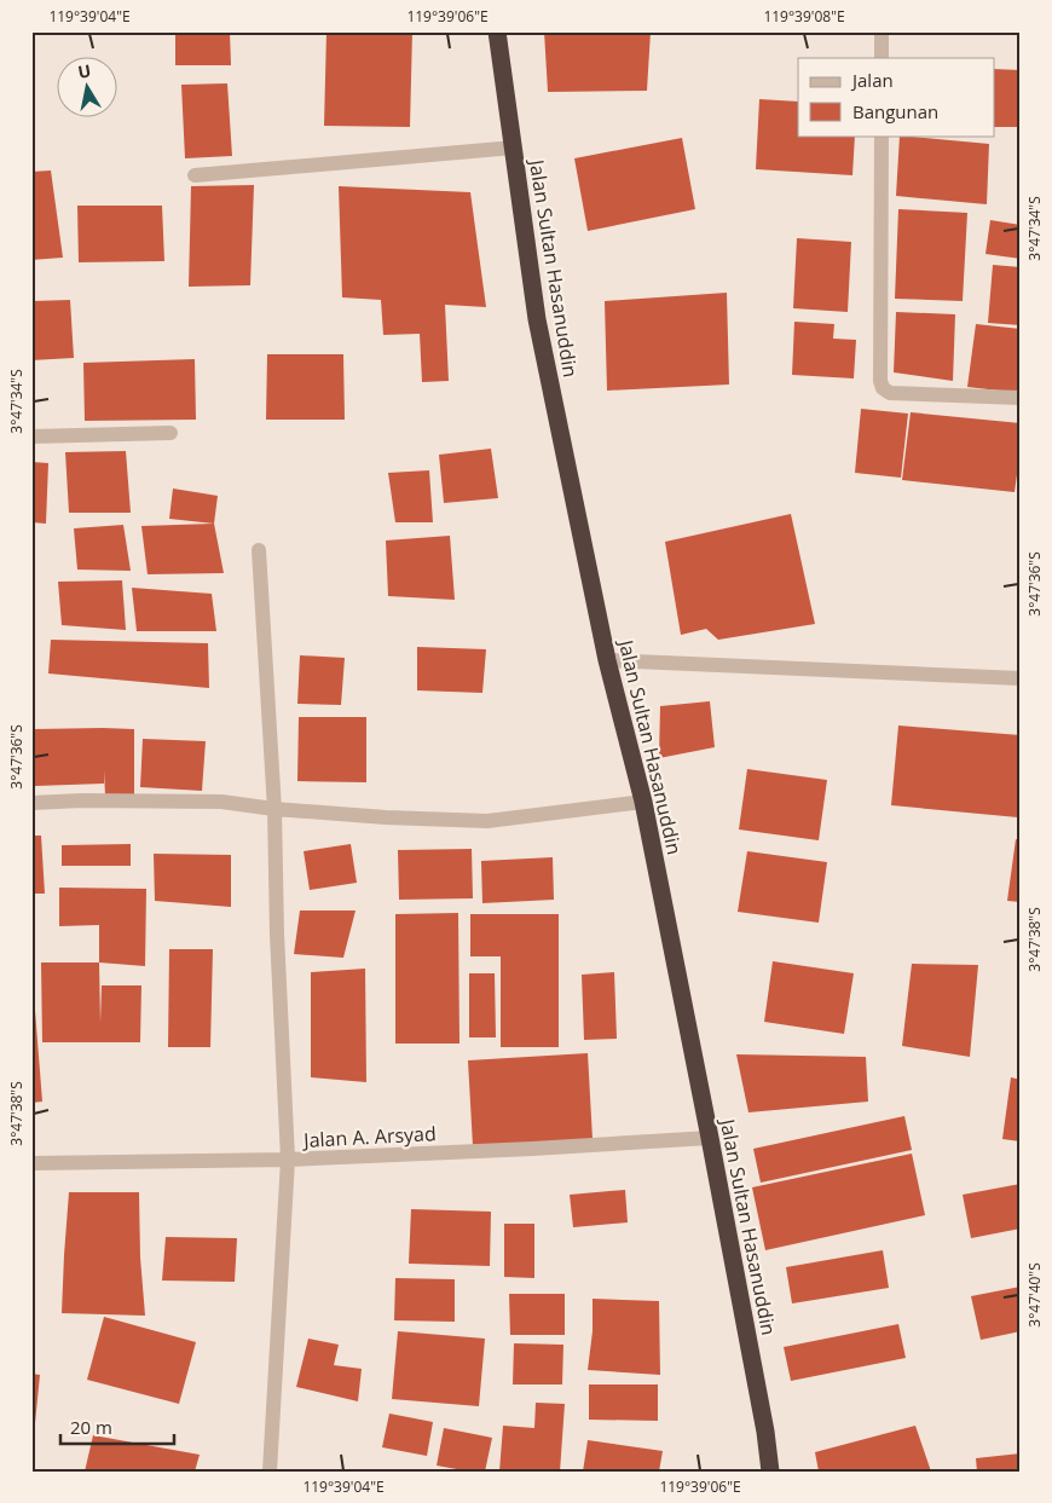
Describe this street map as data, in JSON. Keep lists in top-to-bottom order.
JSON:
{
  "streets": {
    "highway": ["Jalan Sultan Hasanuddin"],
    "street": ["Jalan A. Arsyad"]
  },
  "crossings": [
    ["Jalan Sultan Hasanuddin", "Jalan A. Arsyad"]
  ],
  "legend": ["Jalan", "Bangunan"],
  "scale_bar": "20 m",
  "north": "top",
  "coordinates": [
    "119°39'04\"E",
    "119°39'06\"E",
    "119°39'08\"E",
    "3°47'34\"S",
    "3°47'36\"S",
    "3°47'38\"S",
    "3°47'40\"S"
  ]
}
